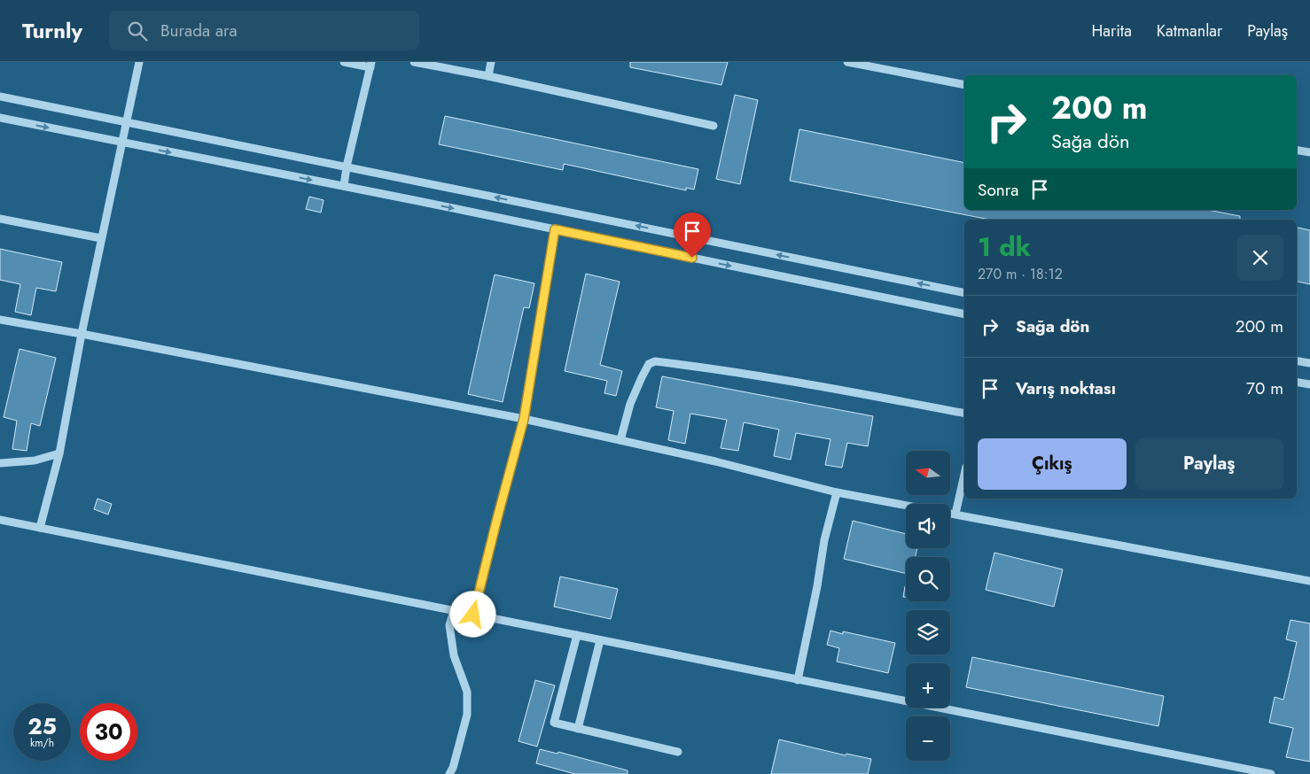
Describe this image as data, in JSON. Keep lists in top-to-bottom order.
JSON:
{
  "north": "left",
  "page": {
    "header": "Turnly",
    "search": "Burada ara",
    "nav": ["Harita", "Katmanlar", "Paylaş"],
    "turn": ["200 m", "Sağa dön"],
    "then": "Sonra",
    "heading": ["1 dk", "270 m · 18:12"],
    "list": [
      {
        "name": "Sağa dön",
        "value": "200 m"
      },
      {
        "name": "Varış noktası",
        "value": "70 m"
      }
    ],
    "buttons": ["Çıkış", "Paylaş"],
    "map_buttons": ["+", "−"],
    "speed": "25 km/h",
    "limit": "30"
  }
}
